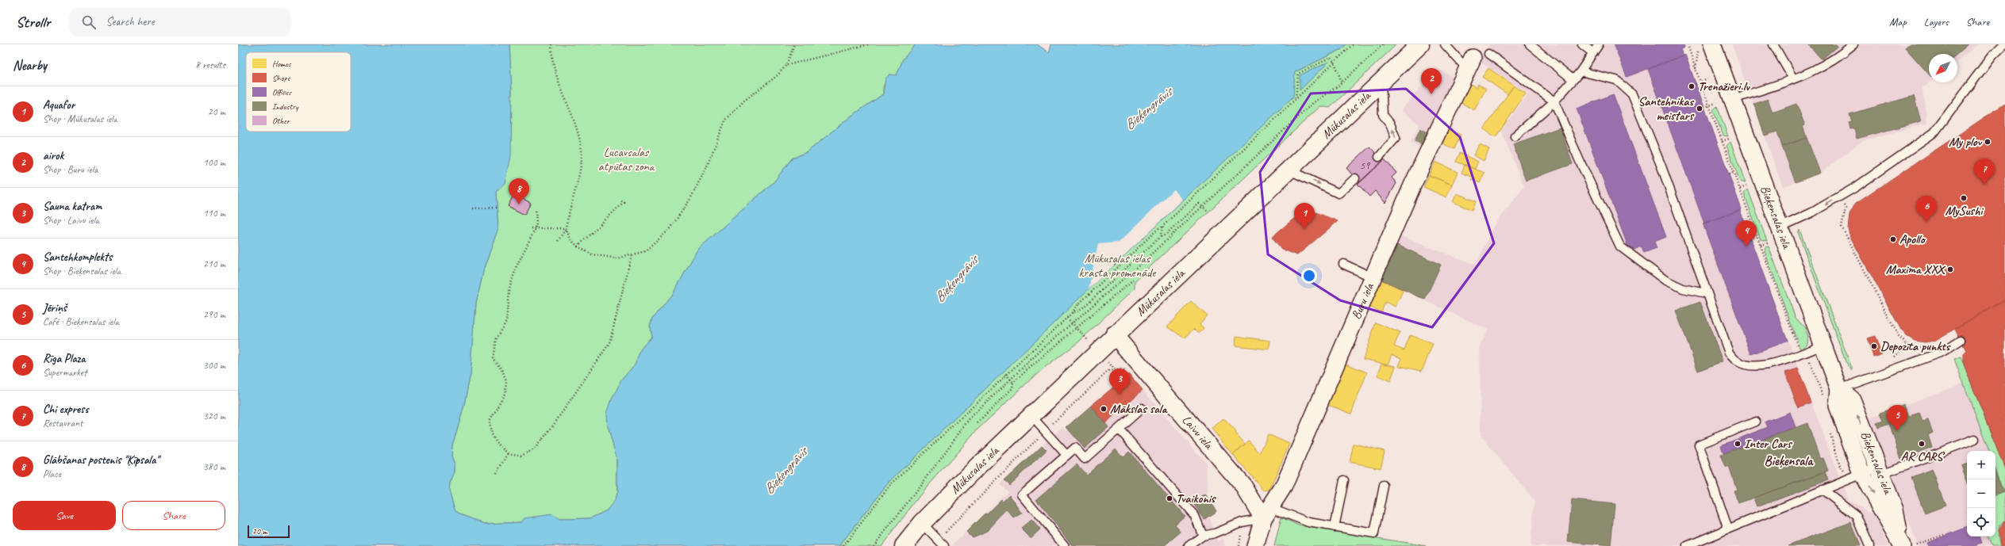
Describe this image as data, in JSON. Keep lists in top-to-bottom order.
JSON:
{
  "streets": {
    "main road": ["Mūkusalas iela"],
    "street": ["Bieķensalas iela", "Buru iela", "Laivu iela"]
  },
  "crossings": [
    ["Mūkusalas iela", "Laivu iela"],
    ["Buru iela", "Laivu iela"]
  ],
  "districts": ["Bieķensala"],
  "water": ["Bieķengrāvis"],
  "parks": ["Lucavsalas atpūtas zona", "Mūkusalas ielas krasta promenāde"],
  "places": [
    "Trenažieri.lv",
    "Santehnikas meistars",
    "My plov",
    "MySushi",
    "Apollo",
    "Maxima XXX",
    "Depozīta punkts",
    "Mākslas sala",
    "Inter Cars",
    "AR CARS",
    "Tvaikonis"
  ],
  "house_numbers": ["59"],
  "legend": [
    "Homes",
    "Shops",
    "Offices",
    "Industry",
    "Other"
  ],
  "scale_bar": "20 m",
  "north": "bottom left",
  "page": {
    "header": "Strollr",
    "search": "Search here",
    "nav": ["Map", "Layers", "Share"],
    "heading": ["Nearby", "8 results"],
    "pins": [
      "2",
      "7",
      "8",
      "6",
      "1",
      "4",
      "3",
      "5"
    ],
    "list": [
      {
        "mark": "1",
        "name": "Aquafor",
        "note": "Shop · Mūkusalas iela",
        "value": "20 m"
      },
      {
        "mark": "2",
        "name": "airok",
        "note": "Shop · Buru iela",
        "value": "100 m"
      },
      {
        "mark": "3",
        "name": "Sauna katram",
        "note": "Shop · Laivu iela",
        "value": "110 m"
      },
      {
        "mark": "4",
        "name": "Santehkomplekts",
        "note": "Shop · Bieķensalas iela",
        "value": "210 m"
      },
      {
        "mark": "5",
        "name": "Jēriņš",
        "note": "Café · Bieķensalas iela",
        "value": "290 m"
      },
      {
        "mark": "6",
        "name": "Rīga Plaza",
        "note": "Supermarket",
        "value": "300 m"
      },
      {
        "mark": "7",
        "name": "Chi express",
        "note": "Restaurant",
        "value": "320 m"
      },
      {
        "mark": "8",
        "name": "Glābšanas postenis \"Ķīpsala\"",
        "note": "Place",
        "value": "380 m"
      }
    ],
    "map_buttons": ["+", "−"],
    "buttons": ["Save", "Share"],
    "scale": "20 m"
  }
}
